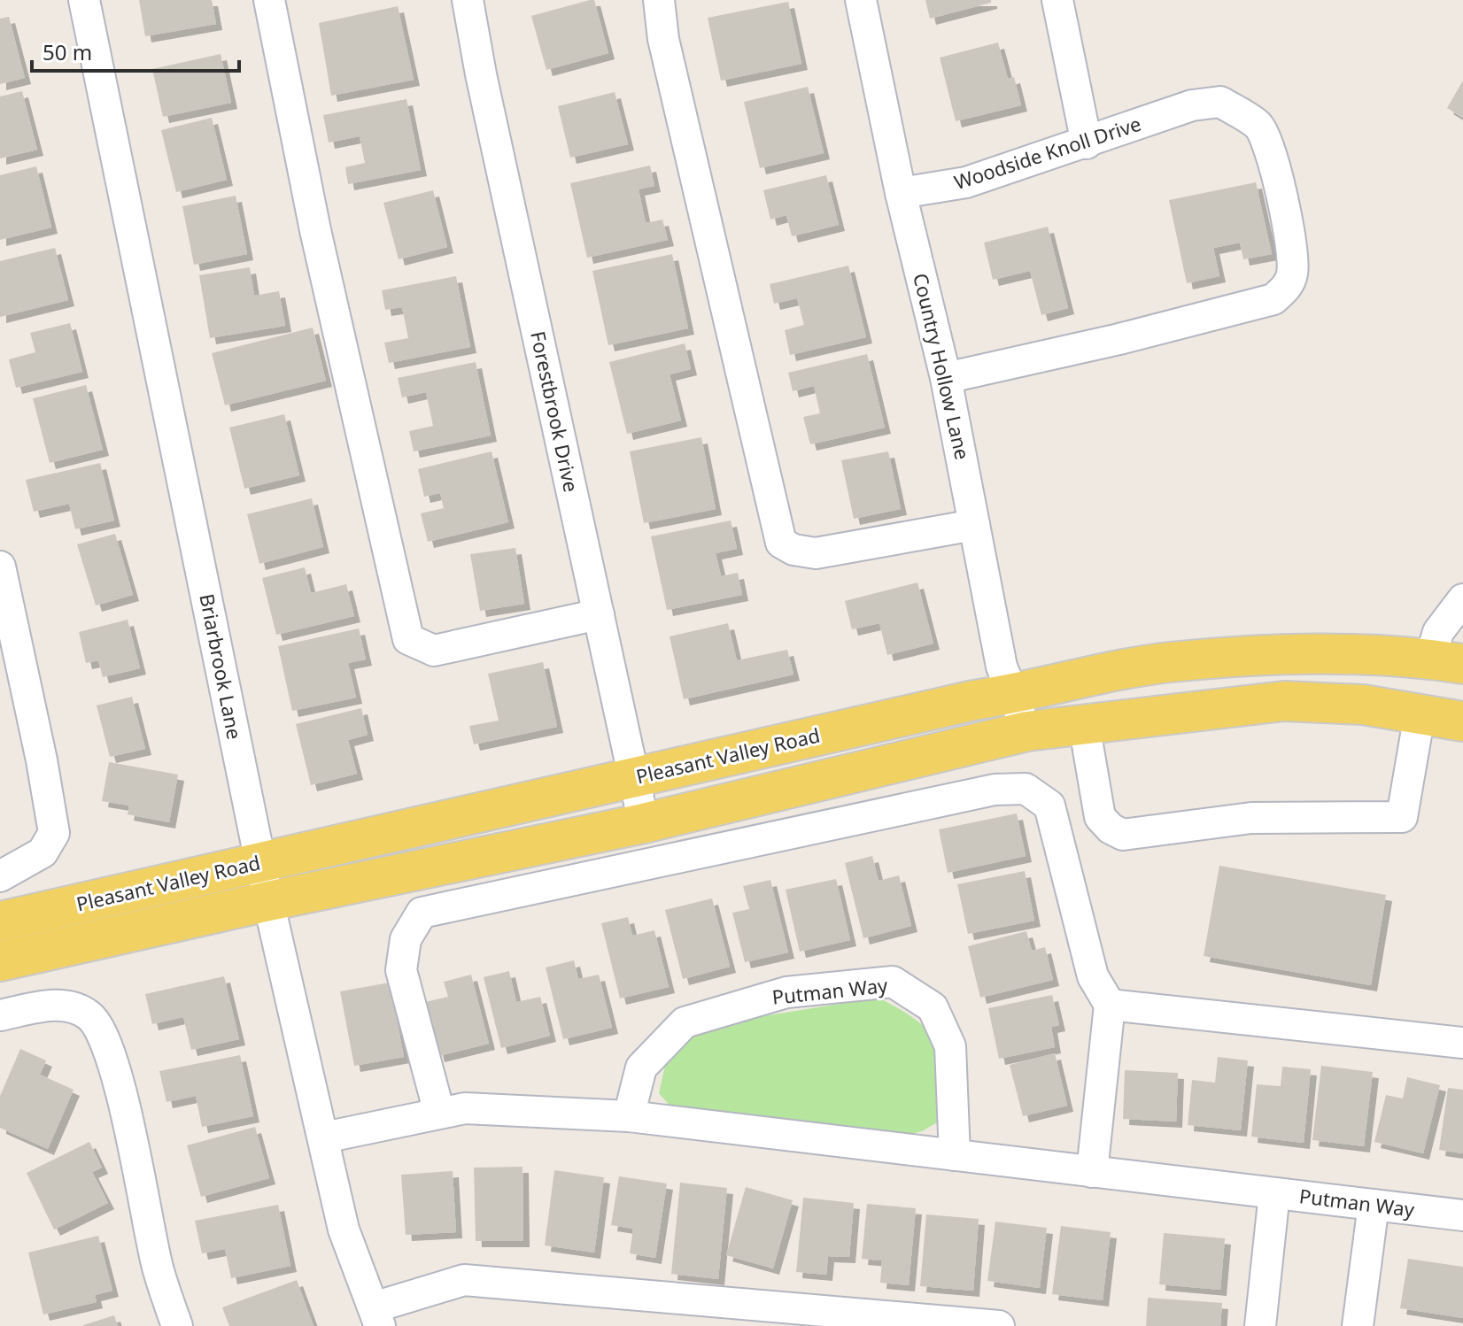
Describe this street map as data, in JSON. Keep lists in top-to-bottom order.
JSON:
{
  "streets": {
    "main road": ["Pleasant Valley Road"],
    "street": [
      "Woodside Knoll Drive",
      "Country Hollow Lane",
      "Forestbrook Drive",
      "Briarbrook Lane",
      "Putman Way"
    ]
  },
  "crossings": [
    ["Woodside Knoll Drive", "Country Hollow Lane"],
    ["Country Hollow Lane", "Pleasant Valley Road"],
    ["Forestbrook Drive", "Pleasant Valley Road"],
    ["Briarbrook Lane", "Pleasant Valley Road"],
    ["Briarbrook Lane", "Putman Way"]
  ],
  "scale_bar": "50 m"
}
